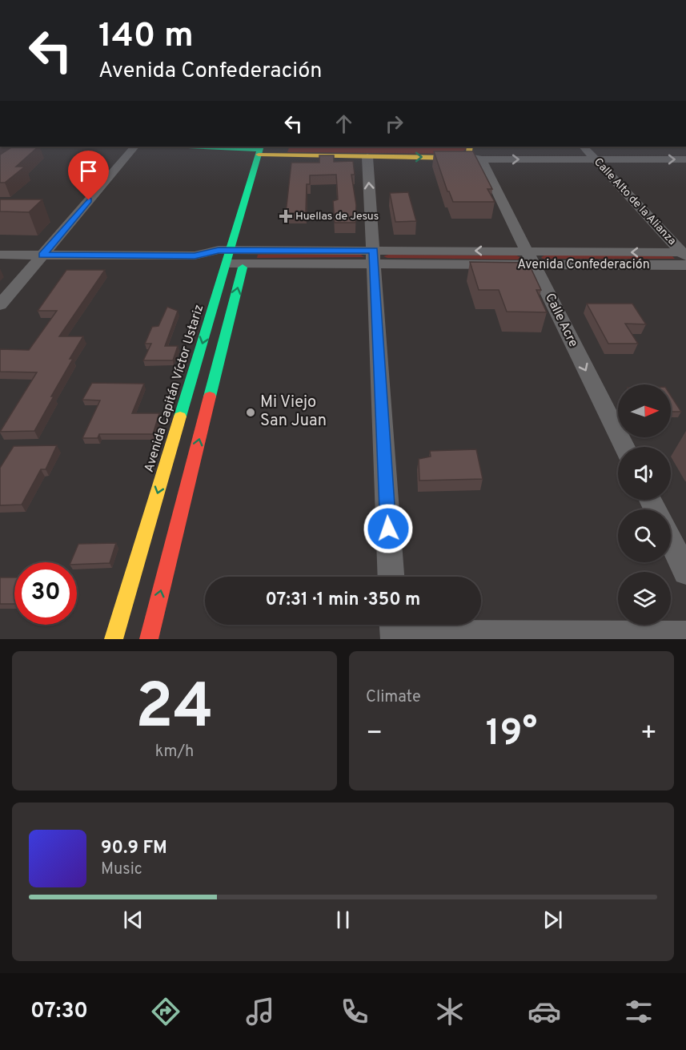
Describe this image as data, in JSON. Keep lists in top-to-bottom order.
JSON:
{
  "streets": {
    "main road": ["Avenida Capitán Víctor Ustariz"],
    "street": ["Calle Alto de la Alianza", "Avenida Confederación", "Calle Acre"]
  },
  "crossings": [
    ["Calle Alto de la Alianza", "Avenida Confederación"],
    ["Avenida Confederación", "Calle Acre"],
    ["Avenida Confederación", "Avenida Capitán Víctor Ustariz"]
  ],
  "one_way": ["Calle Acre"],
  "places": {
    "health": ["Huellas de Jesus"],
    "other": ["Mi Viejo San Juan"]
  },
  "north": "right",
  "page": {
    "turn": ["140 m", "Avenida Confederación"],
    "limit": "30",
    "trip": "07:31 · 1 min · 350 m",
    "tile": [
      ["24", "km/h"],
      "Climate"
    ],
    "heat": ["−", "19°", "+"],
    "song": ["90.9 FM", "Music"],
    "tabs": "07:30"
  }
}
